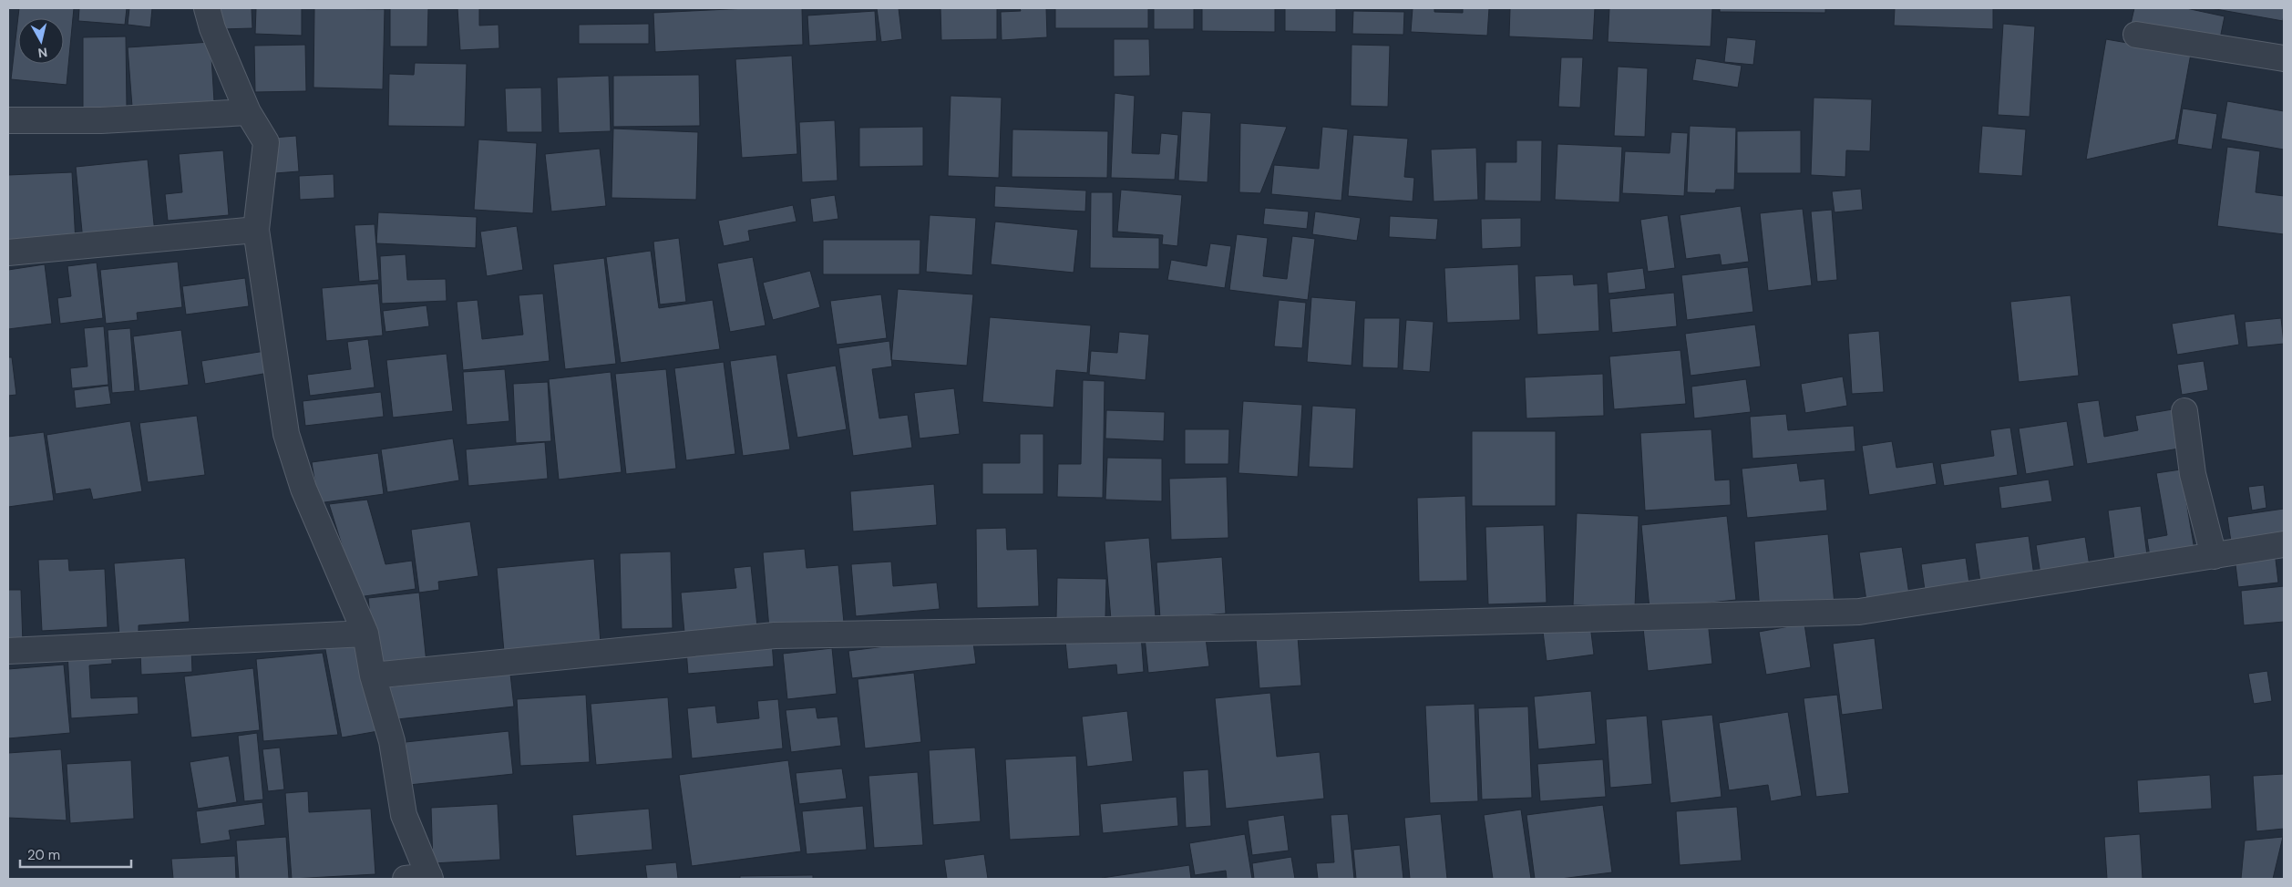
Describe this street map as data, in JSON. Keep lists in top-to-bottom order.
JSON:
{
  "scale_bar": "20 m",
  "north": "bottom"
}
